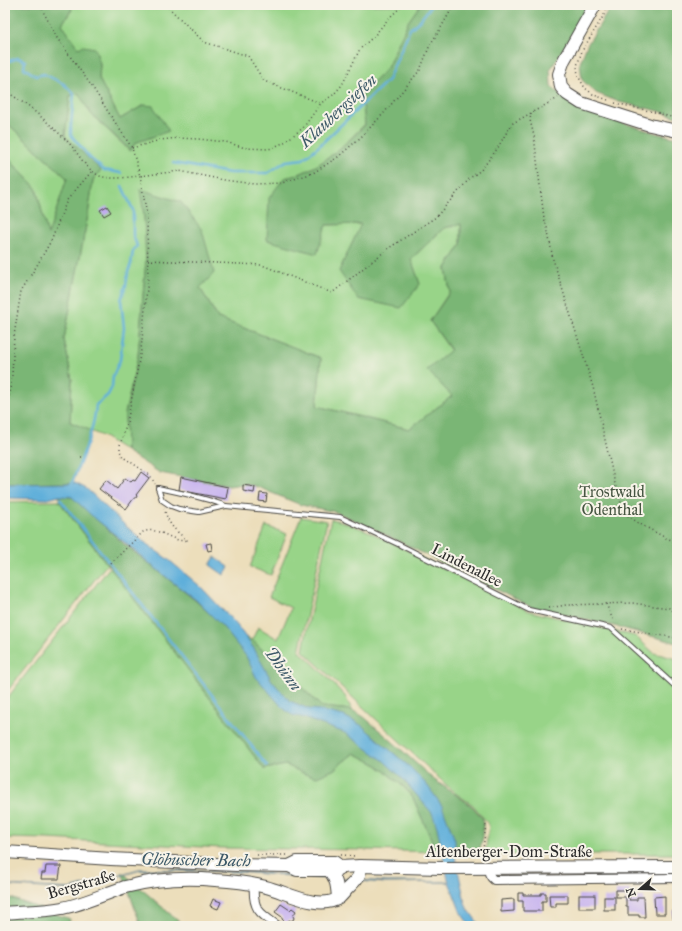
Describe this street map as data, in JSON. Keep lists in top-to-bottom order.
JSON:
{
  "streets": {
    "main road": ["Altenberger-Dom-Straße", "Bergstraße"],
    "lane": ["Lindenallee"]
  },
  "water": ["Klaubergsiefen", "Dhünn", "Glöbuscher Bach"],
  "parks": ["Trostwald Odenthal"],
  "north": "left"
}
